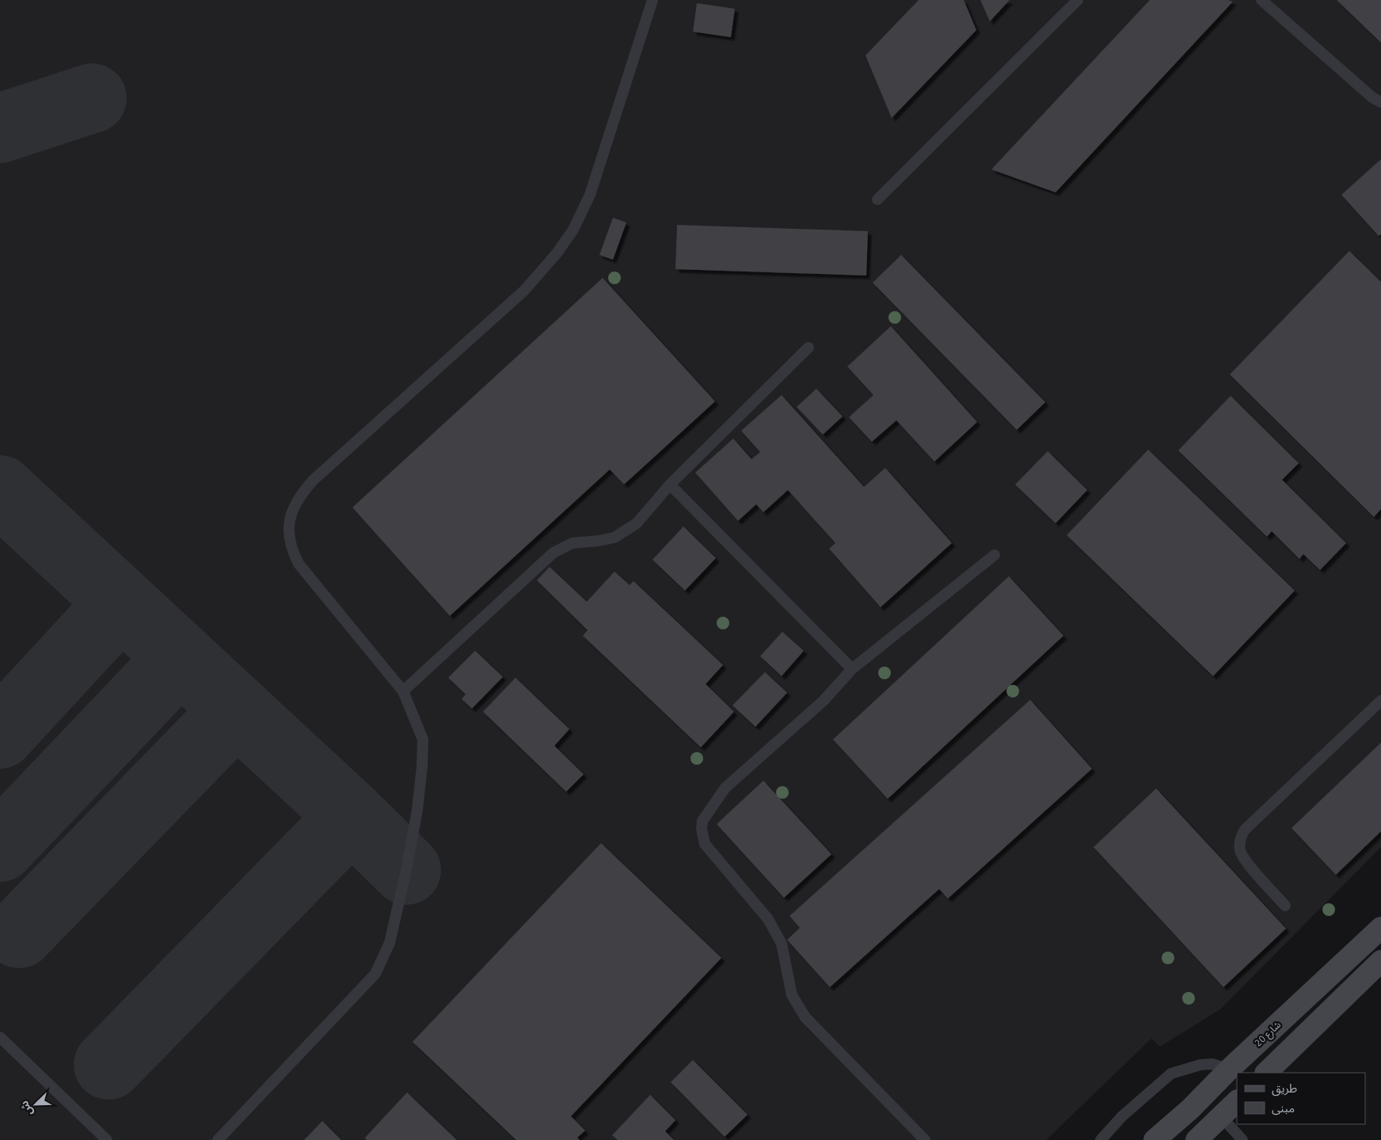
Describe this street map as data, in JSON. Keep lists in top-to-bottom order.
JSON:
{
  "streets": {
    "main road": ["شارع 20"]
  },
  "legend": ["طريق", "مبنى"],
  "north": "bottom left"
}
